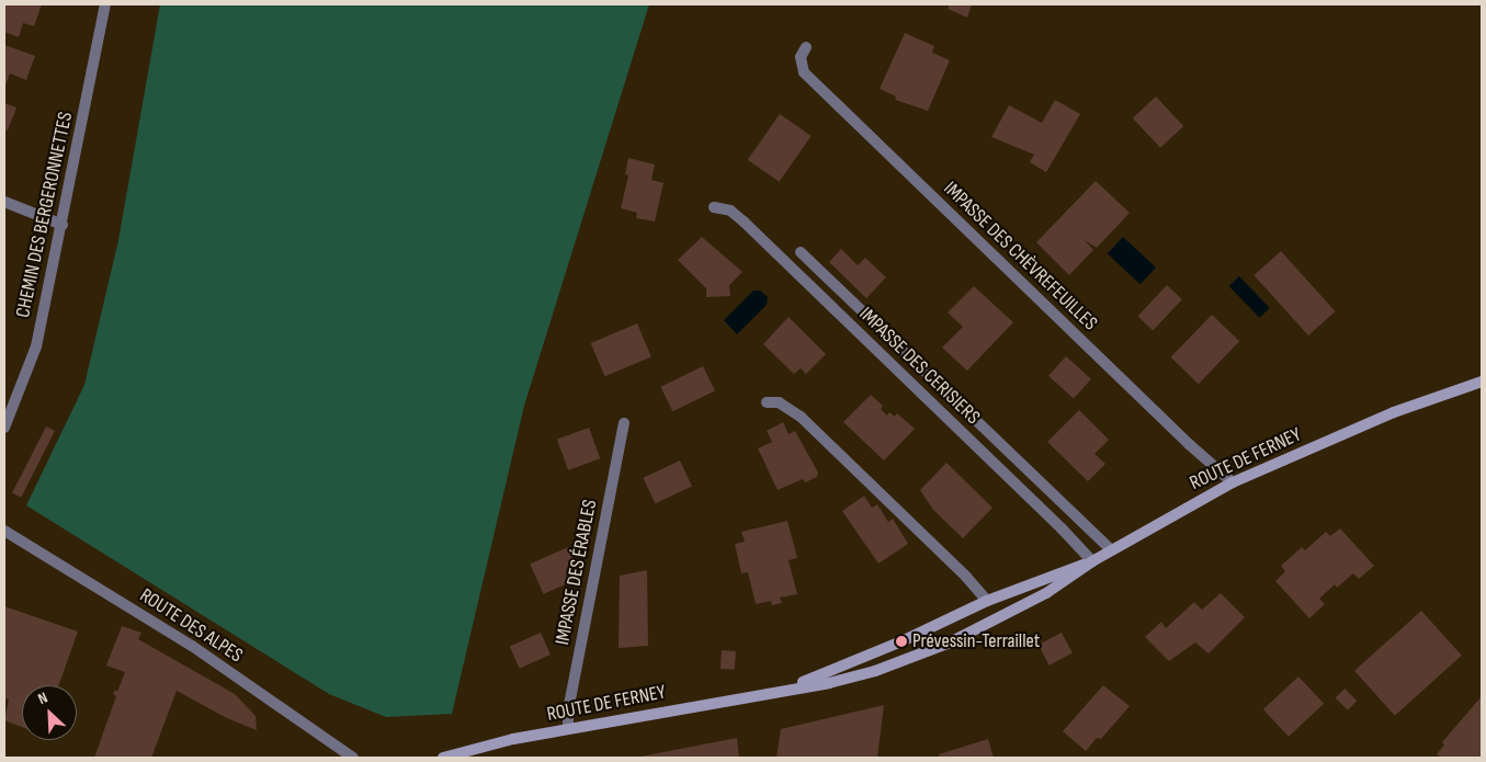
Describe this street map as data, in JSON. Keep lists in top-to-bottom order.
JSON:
{
  "streets": {
    "main road": ["ROUTE DE FERNEY"],
    "street": [
      "CHEMIN DES BERGERONNETTES",
      "IMPASSE DES CHÈVREFEUILLES",
      "IMPASSE DES CERISIERS",
      "IMPASSE DES ÉRABLES",
      "ROUTE DES ALPES"
    ]
  },
  "crossings": [
    ["IMPASSE DES CHÈVREFEUILLES", "ROUTE DE FERNEY"],
    ["IMPASSE DES CERISIERS", "ROUTE DE FERNEY"],
    ["ROUTE DE FERNEY", "IMPASSE DES ÉRABLES"]
  ],
  "places": ["Prévessin-Terraillet"],
  "north": "top left"
}
